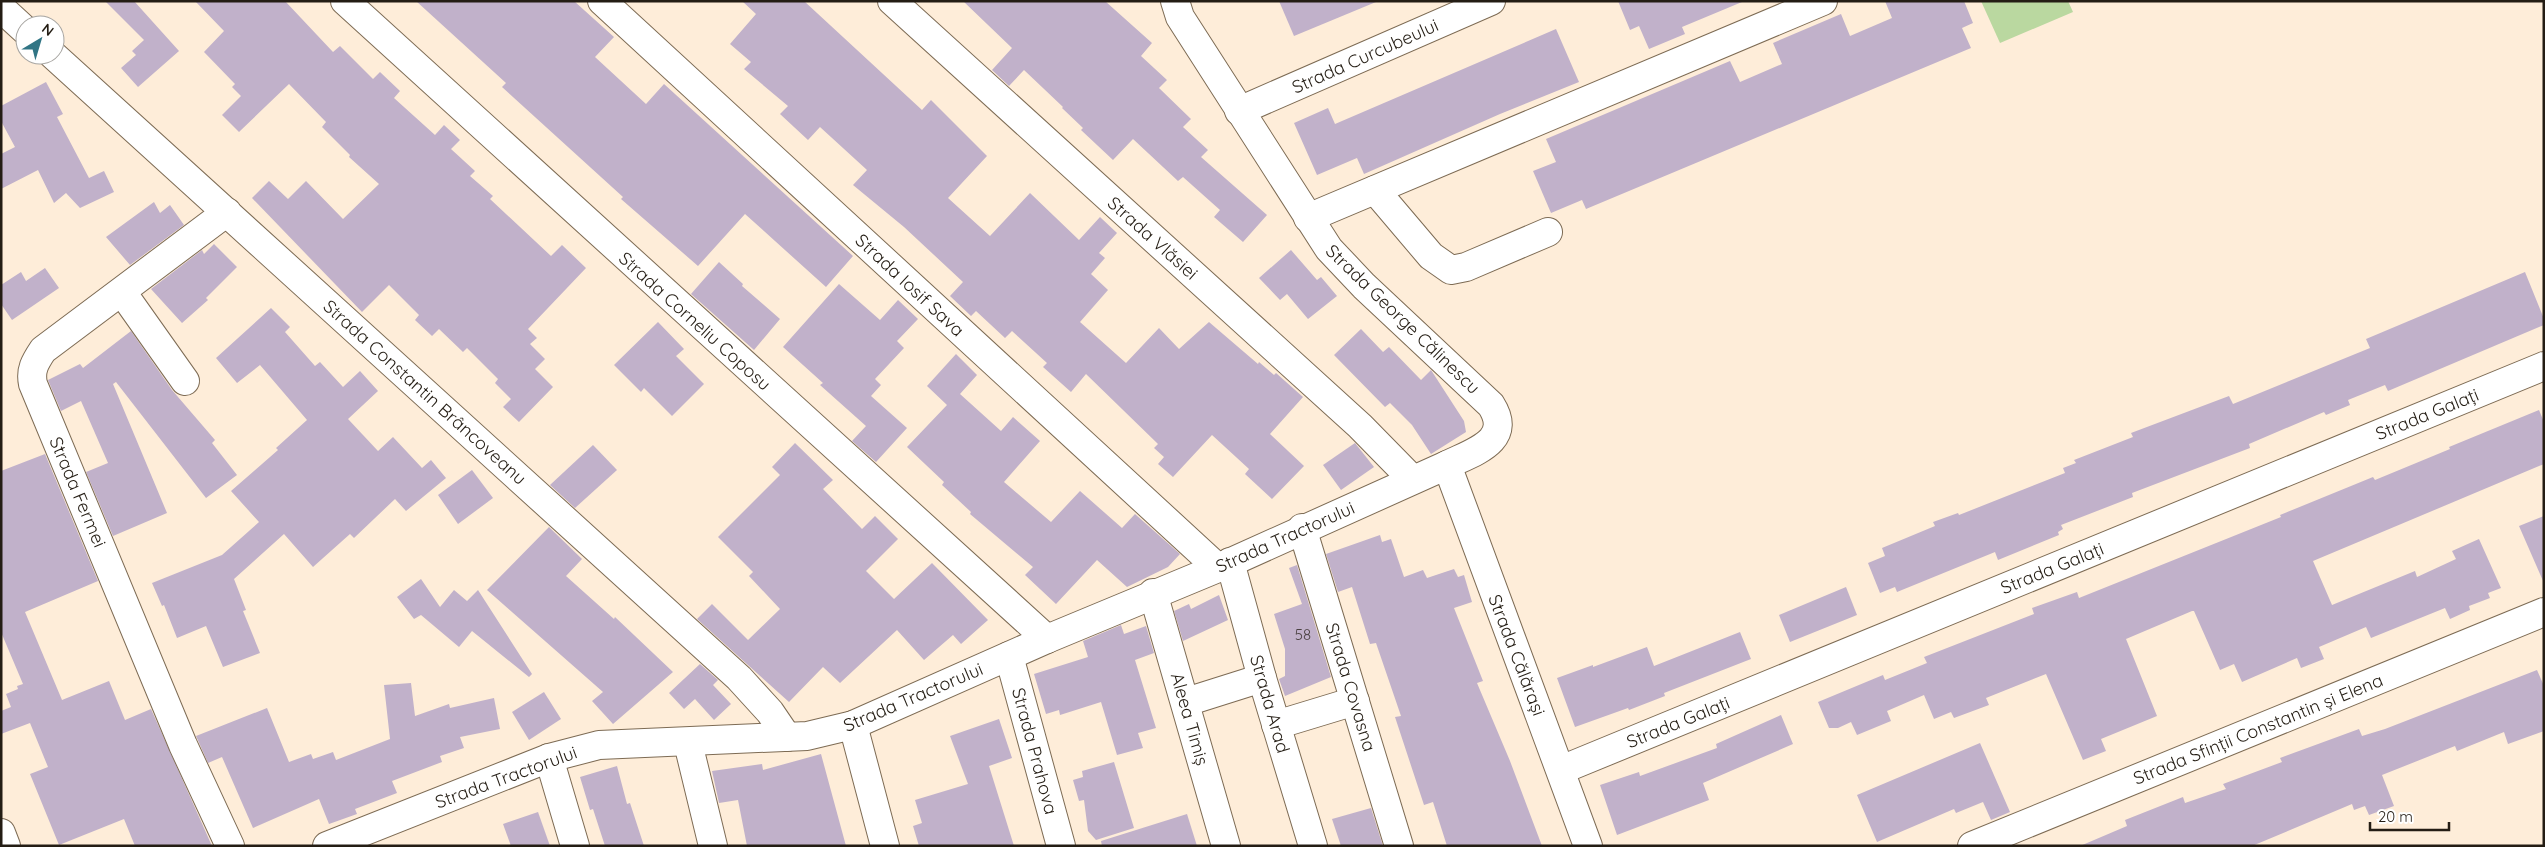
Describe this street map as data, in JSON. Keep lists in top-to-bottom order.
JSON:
{
  "streets": {
    "street": [
      "Strada Curcubeului",
      "Strada Vlăsiei",
      "Strada Iosif Sava",
      "Strada George Călinescu",
      "Strada Corneliu Coposu",
      "Strada Constantin Brâncoveanu",
      "Strada Galați",
      "Strada Fermei",
      "Strada Tractorului",
      "Strada Călărași",
      "Strada Covasna",
      "Strada Arad",
      "Aleea Timiș",
      "Strada Sfinții Constantin și Elena",
      "Strada Prahova"
    ]
  },
  "crossings": [
    ["Strada Curcubeului", "Strada George Călinescu"],
    ["Strada Vlăsiei", "Strada Tractorului"],
    ["Strada Iosif Sava", "Strada Tractorului"],
    ["Strada Iosif Sava", "Strada Arad"],
    ["Strada George Călinescu", "Strada Tractorului"],
    ["Strada George Călinescu", "Strada Călărași"],
    ["Strada Corneliu Coposu", "Strada Tractorului"],
    ["Strada Constantin Brâncoveanu", "Strada Fermei"],
    ["Strada Constantin Brâncoveanu", "Strada Tractorului"],
    ["Strada Galați", "Strada Călărași"],
    ["Strada Tractorului", "Strada Călărași"],
    ["Strada Tractorului", "Strada Covasna"],
    ["Strada Tractorului", "Strada Arad"],
    ["Strada Tractorului", "Aleea Timiș"],
    ["Strada Tractorului", "Strada Prahova"]
  ],
  "house_numbers": ["58"],
  "scale_bar": "20 m",
  "north": "top right"
}
